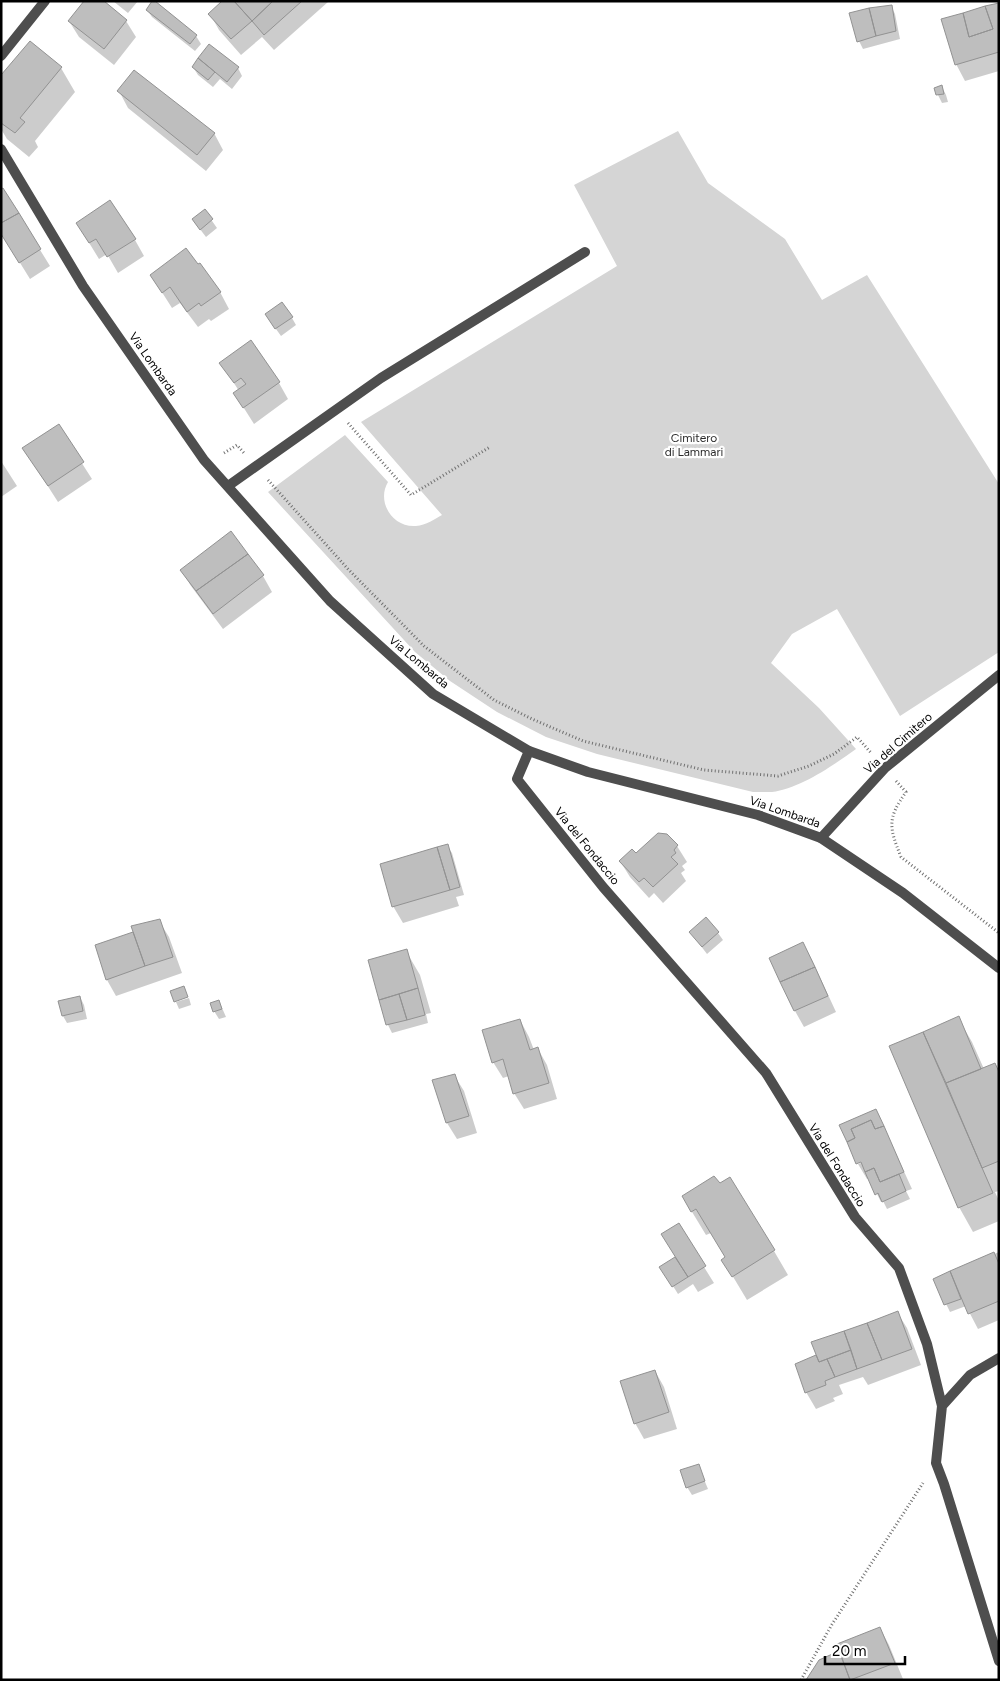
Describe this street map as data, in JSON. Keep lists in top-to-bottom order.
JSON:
{
  "streets": {
    "street": ["Via Lombarda", "Via del Cimitero", "Via del Fondaccio"]
  },
  "crossings": [
    ["Via Lombarda", "Via del Cimitero"],
    ["Via Lombarda", "Via del Fondaccio"]
  ],
  "parks": ["Cimitero di Lammari"],
  "scale_bar": "20 m"
}
